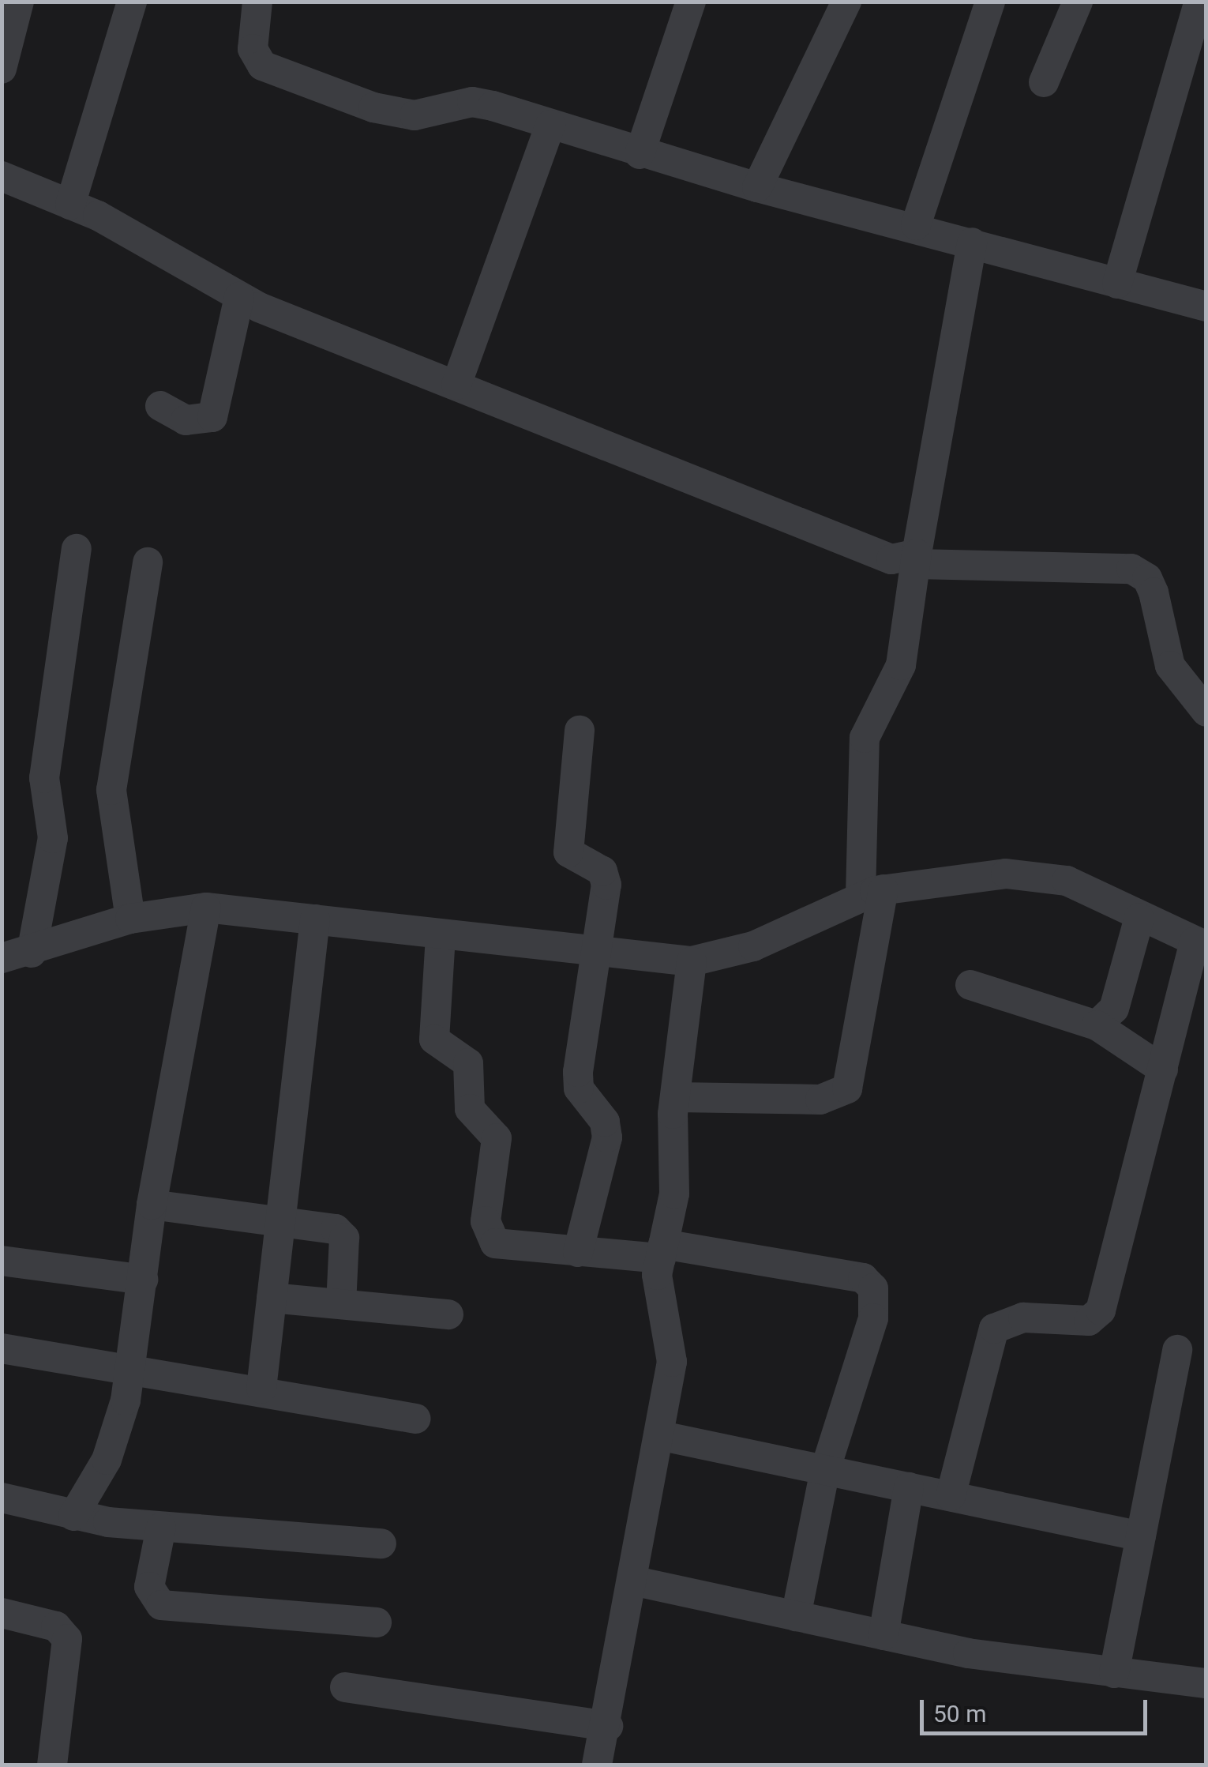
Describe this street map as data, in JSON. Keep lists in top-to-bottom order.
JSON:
{
  "scale_bar": "50 m"
}
